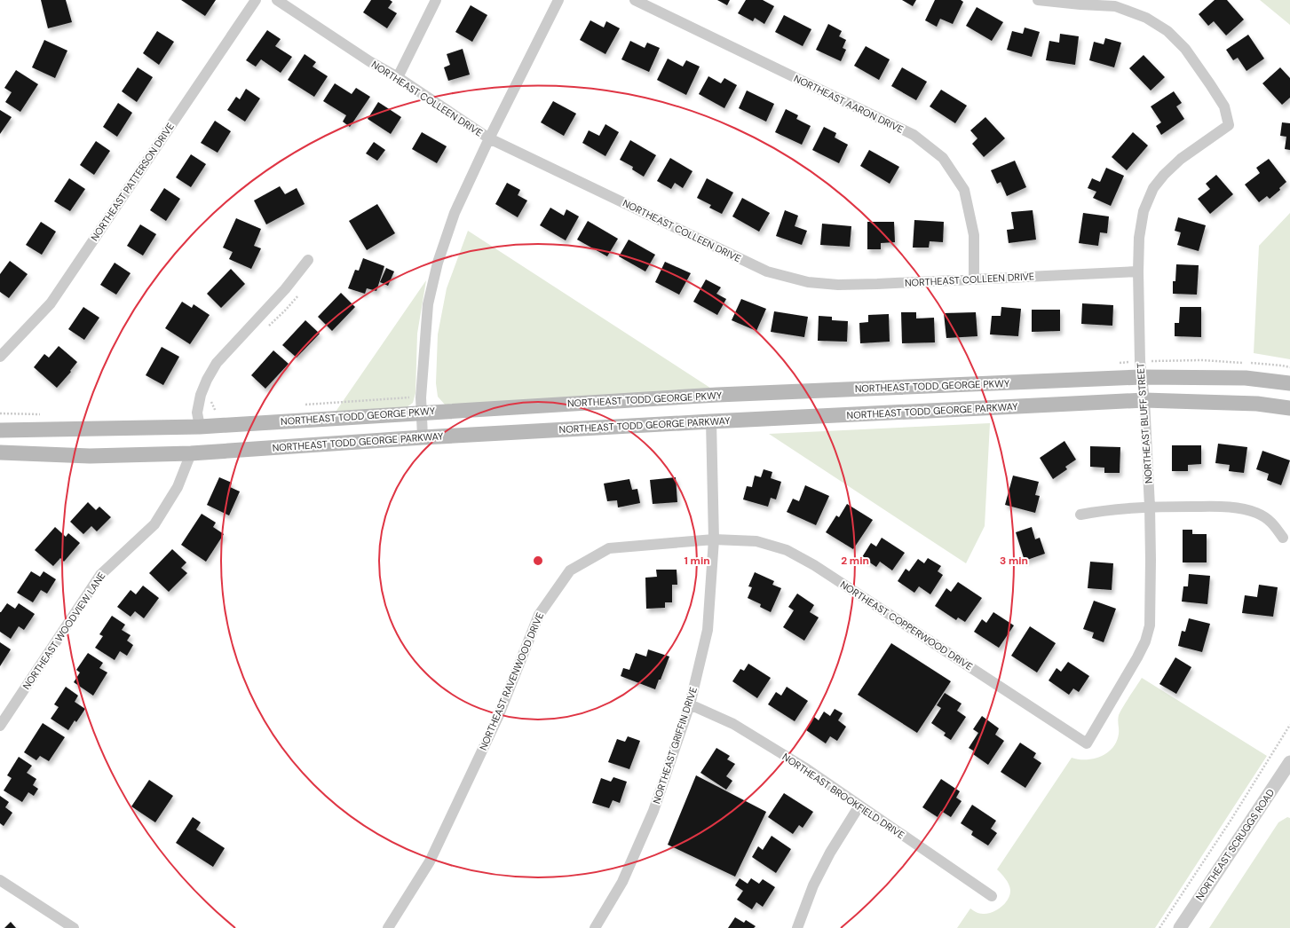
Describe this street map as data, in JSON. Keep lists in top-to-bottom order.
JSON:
{
  "streets": {
    "main road": ["NORTHEAST TODD GEORGE PKWY", "NORTHEAST TODD GEORGE PARKWAY"],
    "street": [
      "NORTHEAST COLLEEN DRIVE",
      "NORTHEAST AARON DRIVE",
      "NORTHEAST PATTERSON DRIVE",
      "NORTHEAST BLUFF STREET",
      "NORTHEAST COPPERWOOD DRIVE",
      "NORTHEAST WOODVIEW LANE",
      "NORTHEAST RAVENWOOD DRIVE",
      "NORTHEAST GRIFFIN DRIVE",
      "NORTHEAST BROOKFIELD DRIVE",
      "NORTHEAST SCRUGGS ROAD"
    ]
  },
  "crossings": [
    ["NORTHEAST COLLEEN DRIVE", "NORTHEAST AARON DRIVE"],
    ["NORTHEAST COLLEEN DRIVE", "NORTHEAST BLUFF STREET"],
    ["NORTHEAST TODD GEORGE PKWY", "NORTHEAST BLUFF STREET"],
    ["NORTHEAST TODD GEORGE PARKWAY", "NORTHEAST BLUFF STREET"],
    ["NORTHEAST TODD GEORGE PARKWAY", "NORTHEAST WOODVIEW LANE"],
    ["NORTHEAST TODD GEORGE PARKWAY", "NORTHEAST GRIFFIN DRIVE"],
    ["NORTHEAST BLUFF STREET", "NORTHEAST COPPERWOOD DRIVE"],
    ["NORTHEAST COPPERWOOD DRIVE", "NORTHEAST RAVENWOOD DRIVE"],
    ["NORTHEAST COPPERWOOD DRIVE", "NORTHEAST GRIFFIN DRIVE"],
    ["NORTHEAST RAVENWOOD DRIVE", "NORTHEAST GRIFFIN DRIVE"],
    ["NORTHEAST GRIFFIN DRIVE", "NORTHEAST BROOKFIELD DRIVE"]
  ],
  "rings": ["1 min", "2 min", "3 min"]
}
